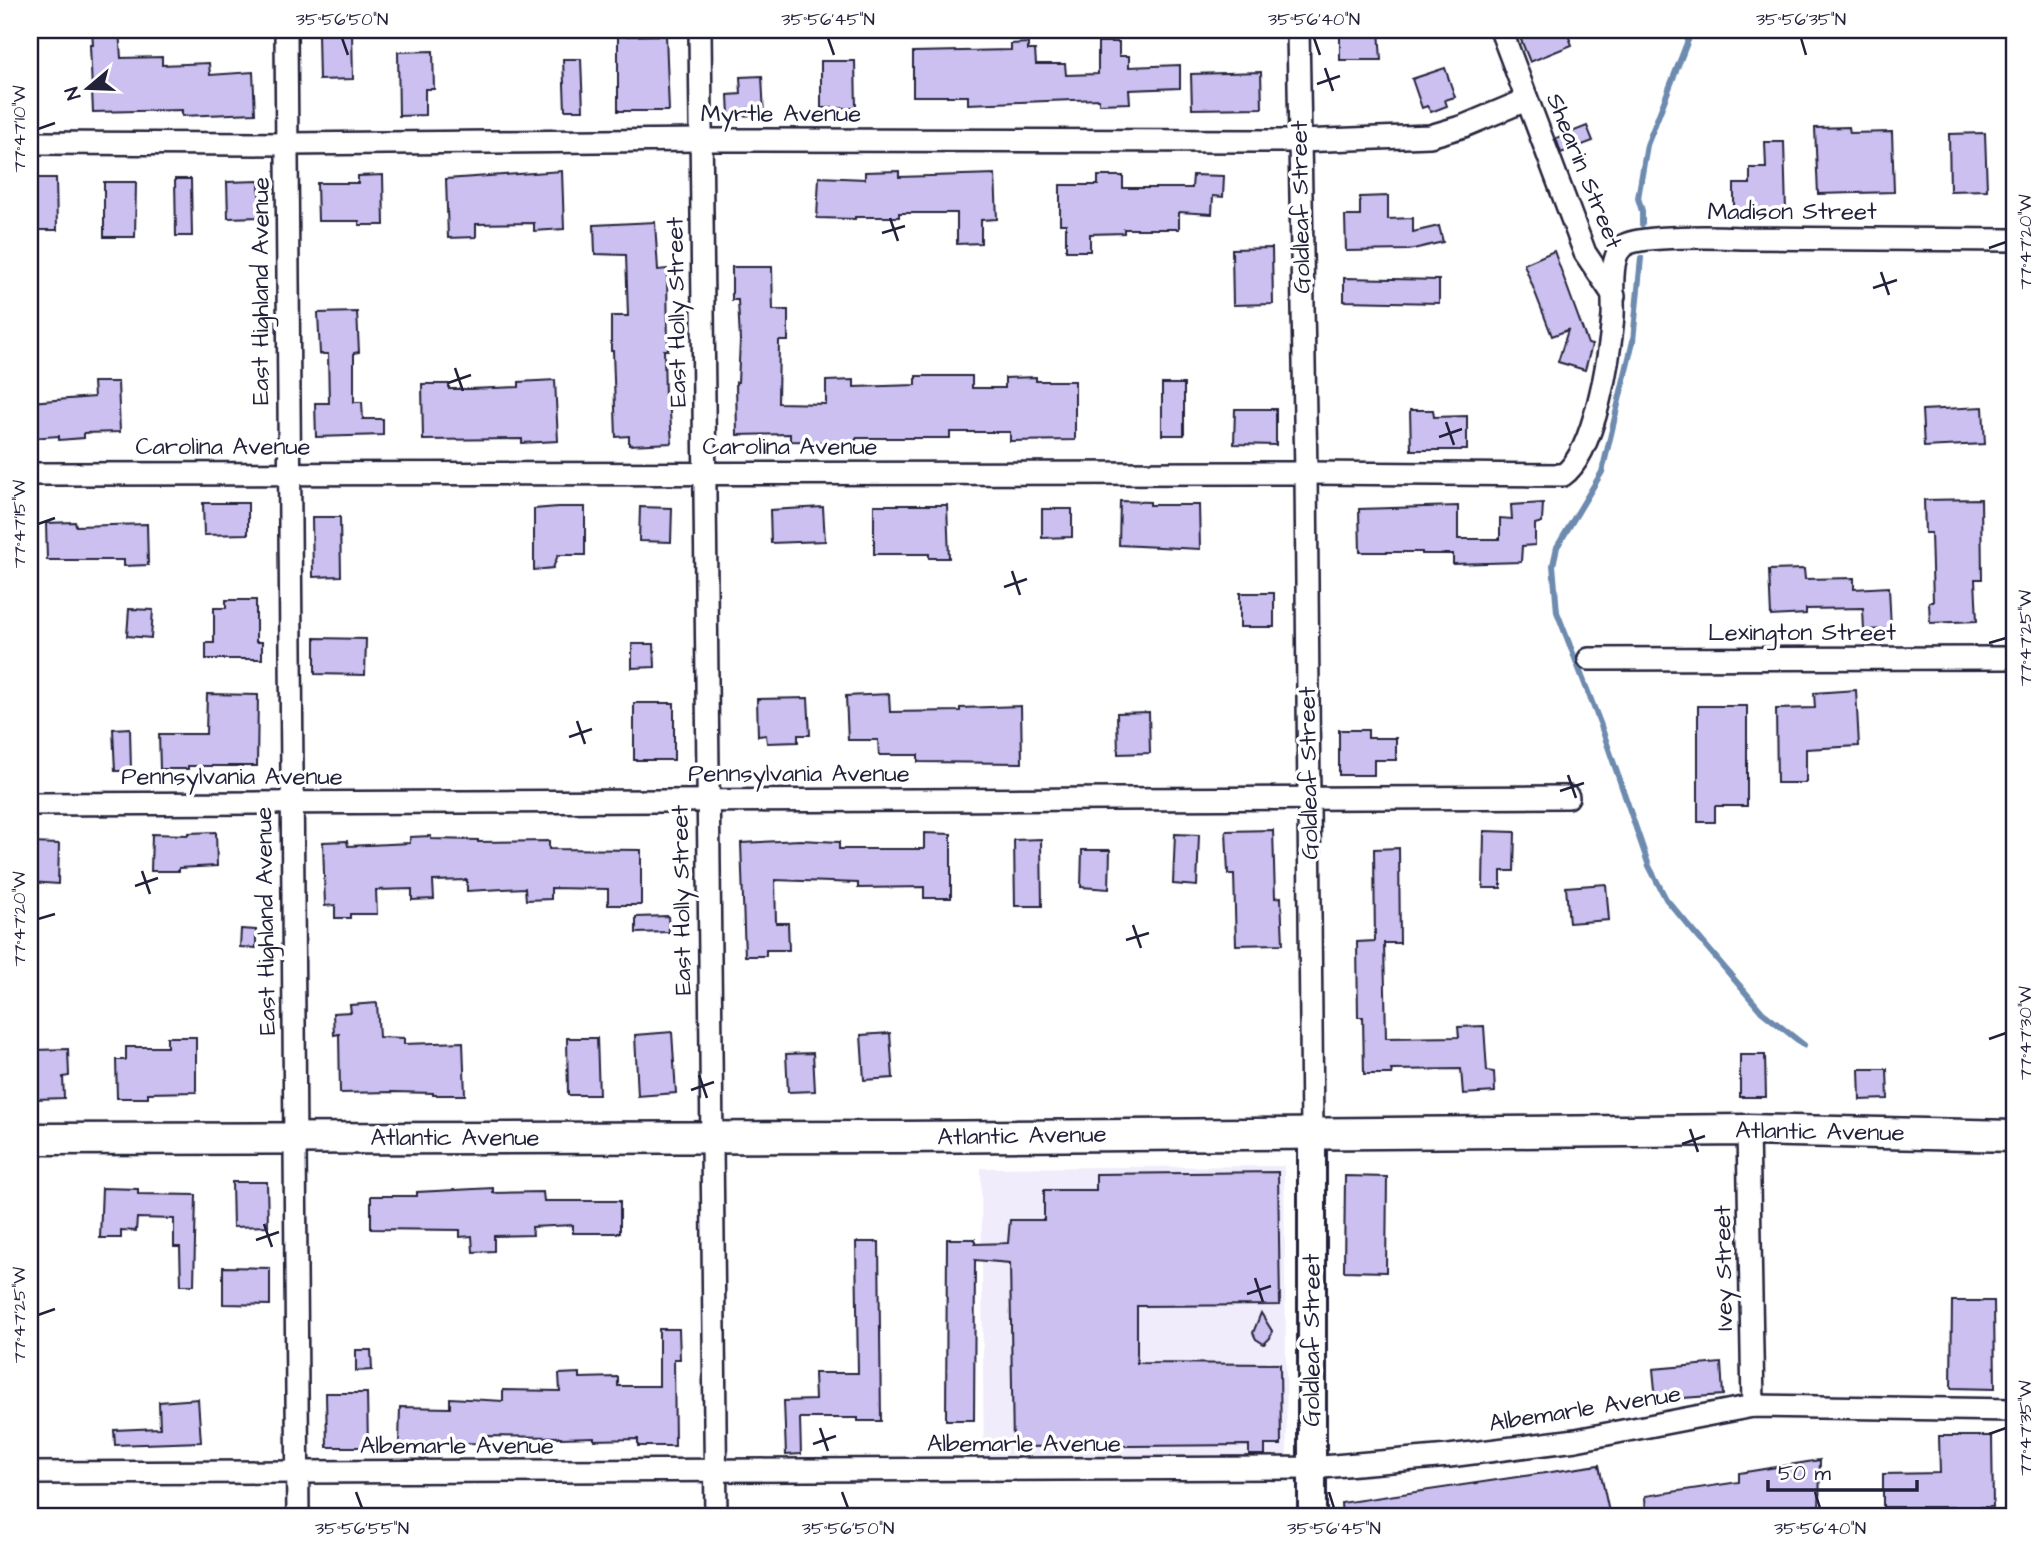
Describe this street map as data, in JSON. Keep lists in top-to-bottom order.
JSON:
{
  "streets": {
    "main road": ["Atlantic Avenue"],
    "street": [
      "Myrtle Avenue",
      "Shearin Street",
      "Goldleaf Street",
      "Madison Street",
      "East Highland Avenue",
      "East Holly Street",
      "Carolina Avenue",
      "Lexington Street",
      "Pennsylvania Avenue",
      "Ivey Street",
      "Albemarle Avenue"
    ]
  },
  "crossings": [
    ["Myrtle Avenue", "Shearin Street"],
    ["Myrtle Avenue", "Goldleaf Street"],
    ["Myrtle Avenue", "East Highland Avenue"],
    ["Myrtle Avenue", "East Holly Street"],
    ["Shearin Street", "Madison Street"],
    ["Shearin Street", "Carolina Avenue"],
    ["Goldleaf Street", "Carolina Avenue"],
    ["Goldleaf Street", "Pennsylvania Avenue"],
    ["Goldleaf Street", "Atlantic Avenue"],
    ["Goldleaf Street", "Albemarle Avenue"],
    ["Madison Street", "Carolina Avenue"],
    ["East Highland Avenue", "Carolina Avenue"],
    ["East Highland Avenue", "Pennsylvania Avenue"],
    ["East Highland Avenue", "Atlantic Avenue"],
    ["East Highland Avenue", "Albemarle Avenue"],
    ["East Holly Street", "Carolina Avenue"],
    ["East Holly Street", "Pennsylvania Avenue"],
    ["East Holly Street", "Atlantic Avenue"],
    ["East Holly Street", "Albemarle Avenue"],
    ["Atlantic Avenue", "Ivey Street"],
    ["Ivey Street", "Albemarle Avenue"]
  ],
  "scale_bar": "50 m",
  "north": "left",
  "coordinates": [
    "35°56'50\"N",
    "35°56'45\"N",
    "35°56'40\"N",
    "35°56'35\"N",
    "77°47'10\"W",
    "77°47'20\"W",
    "77°47'15\"W",
    "77°47'25\"W",
    "77°47'30\"W",
    "77°47'35\"W",
    "35°56'55\"N"
  ]
}
